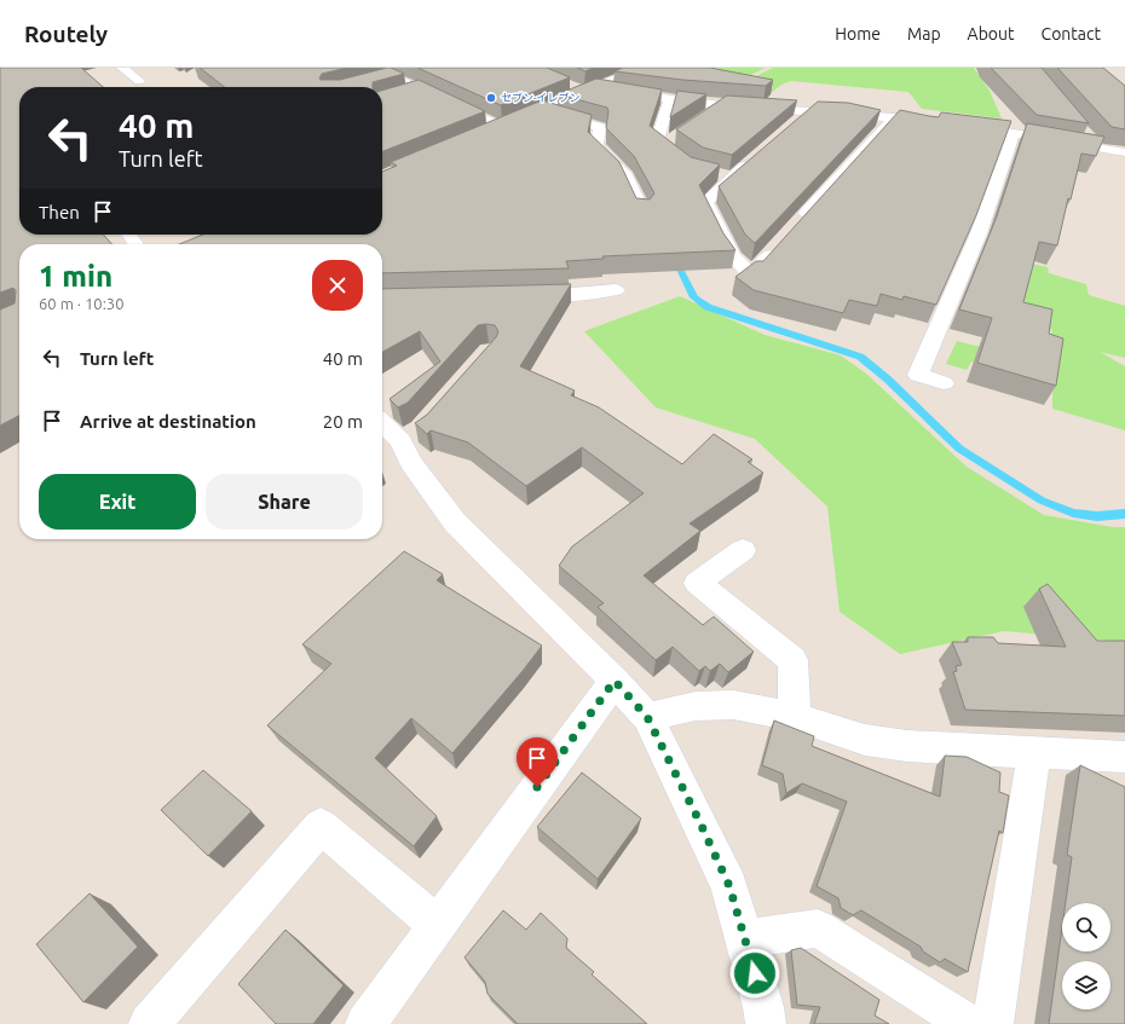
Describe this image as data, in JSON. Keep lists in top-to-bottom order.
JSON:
{
  "places": ["セブン-イレブン"],
  "page": {
    "header": "Routely",
    "nav": [
      "Home",
      "Map",
      "About",
      "Contact"
    ],
    "turn": ["40 m", "Turn left"],
    "then": "Then",
    "heading": ["1 min", "60 m · 10:30"],
    "list": [
      {
        "name": "Turn left",
        "value": "40 m"
      },
      {
        "name": "Arrive at destination",
        "value": "20 m"
      }
    ],
    "buttons": ["Exit", "Share"]
  }
}
